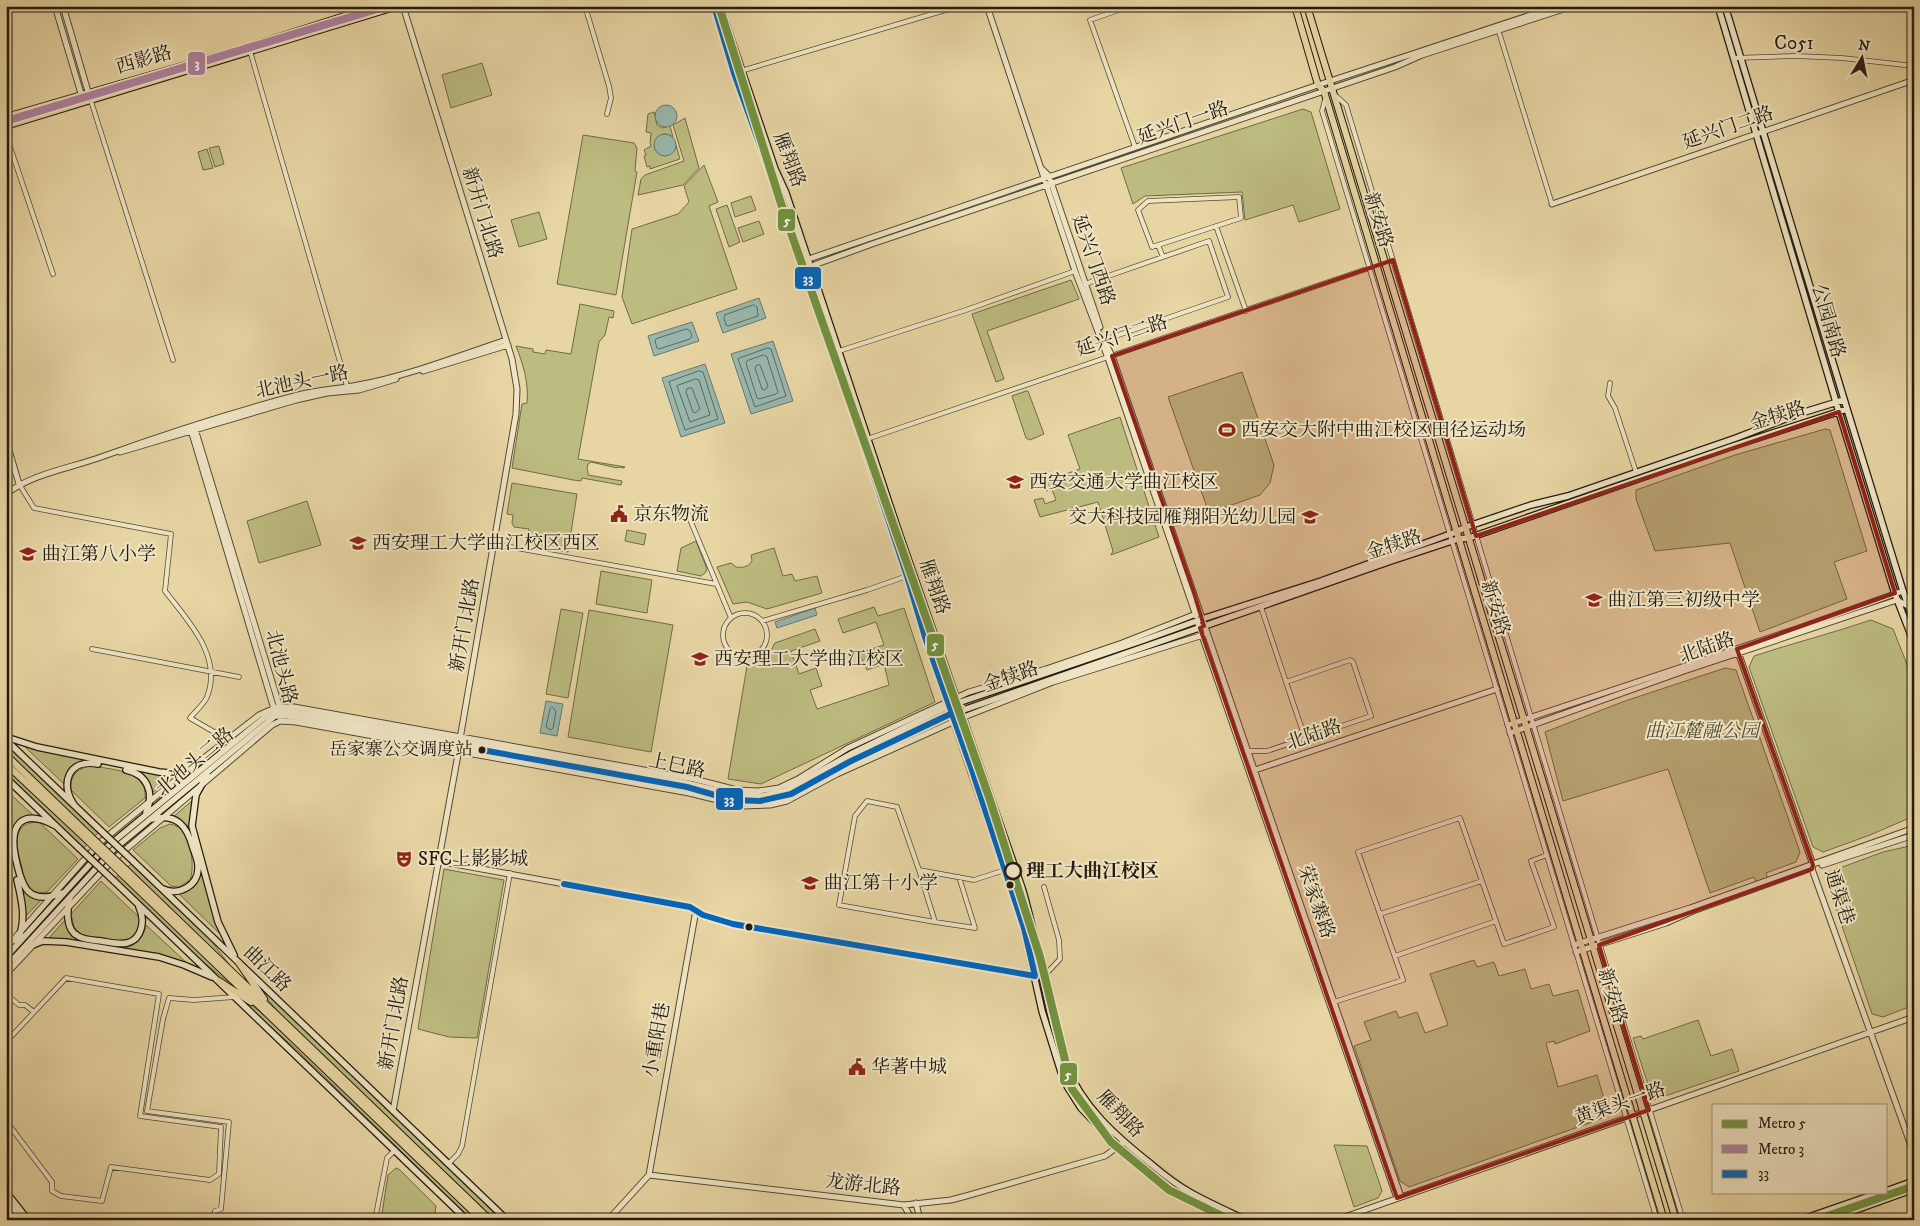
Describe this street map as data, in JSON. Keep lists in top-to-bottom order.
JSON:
{
  "streets": {
    "main road": [
      "西影路",
      "雁翔路",
      "新安路",
      "公园南路",
      "金犊路",
      "北池头二路",
      "上巳路",
      "曲江路"
    ],
    "street": [
      "C051",
      "延兴门一路",
      "延兴门二路",
      "新开门北路",
      "延兴门西路",
      "北池头一路",
      "北陆路",
      "北池头路",
      "通渠巷",
      "荣家寨路",
      "小重阳巷",
      "黄渠头一路",
      "龙游北路"
    ]
  },
  "crossings": [
    ["C051", "公园南路"],
    ["延兴门一路", "雁翔路"],
    ["延兴门一路", "新安路"],
    ["延兴门一路", "延兴门西路"],
    ["延兴门二路", "雁翔路"],
    ["延兴门二路", "新安路"],
    ["延兴门二路", "延兴门西路"],
    ["延兴门二路", "公园南路"],
    ["雁翔路", "金犊路"],
    ["雁翔路", "上巳路"],
    ["雁翔路", "龙游北路"],
    ["新开门北路", "北池头一路"],
    ["新开门北路", "上巳路"],
    ["新开门北路", "曲江路"],
    ["新安路", "金犊路"],
    ["新安路", "北陆路"],
    ["新安路", "黄渠头一路"],
    ["延兴门西路", "金犊路"],
    ["延兴门西路", "荣家寨路"],
    ["公园南路", "金犊路"],
    ["公园南路", "北陆路"],
    ["北池头一路", "北池头路"],
    ["金犊路", "上巳路"],
    ["金犊路", "荣家寨路"],
    ["北陆路", "通渠巷"],
    ["北陆路", "荣家寨路"],
    ["北池头路", "北池头二路"],
    ["通渠巷", "黄渠头一路"],
    ["荣家寨路", "黄渠头一路"],
    ["小重阳巷", "龙游北路"]
  ],
  "parks": ["曲江麓融公园"],
  "places": {
    "sports": ["西安交大附中曲江校区田径运动场"],
    "school or university": [
      "西安交通大学曲江校区",
      "交大科技园雁翔阳光幼儿园",
      "西安理工大学曲江校区西区",
      "曲江第八小学",
      "曲江第三初级中学",
      "西安理工大学曲江校区",
      "曲江第十小学"
    ],
    "public building": ["京东物流", "华著中城"],
    "other": ["岳家寨公交调度站", "理工大曲江校区"],
    "theatre": ["SFC上影影城"]
  },
  "lines": ["metro line 5", "metro line 3", "transit line 33"],
  "legend": ["Metro 5", "Metro 3", "33"],
  "north": "top"
}
